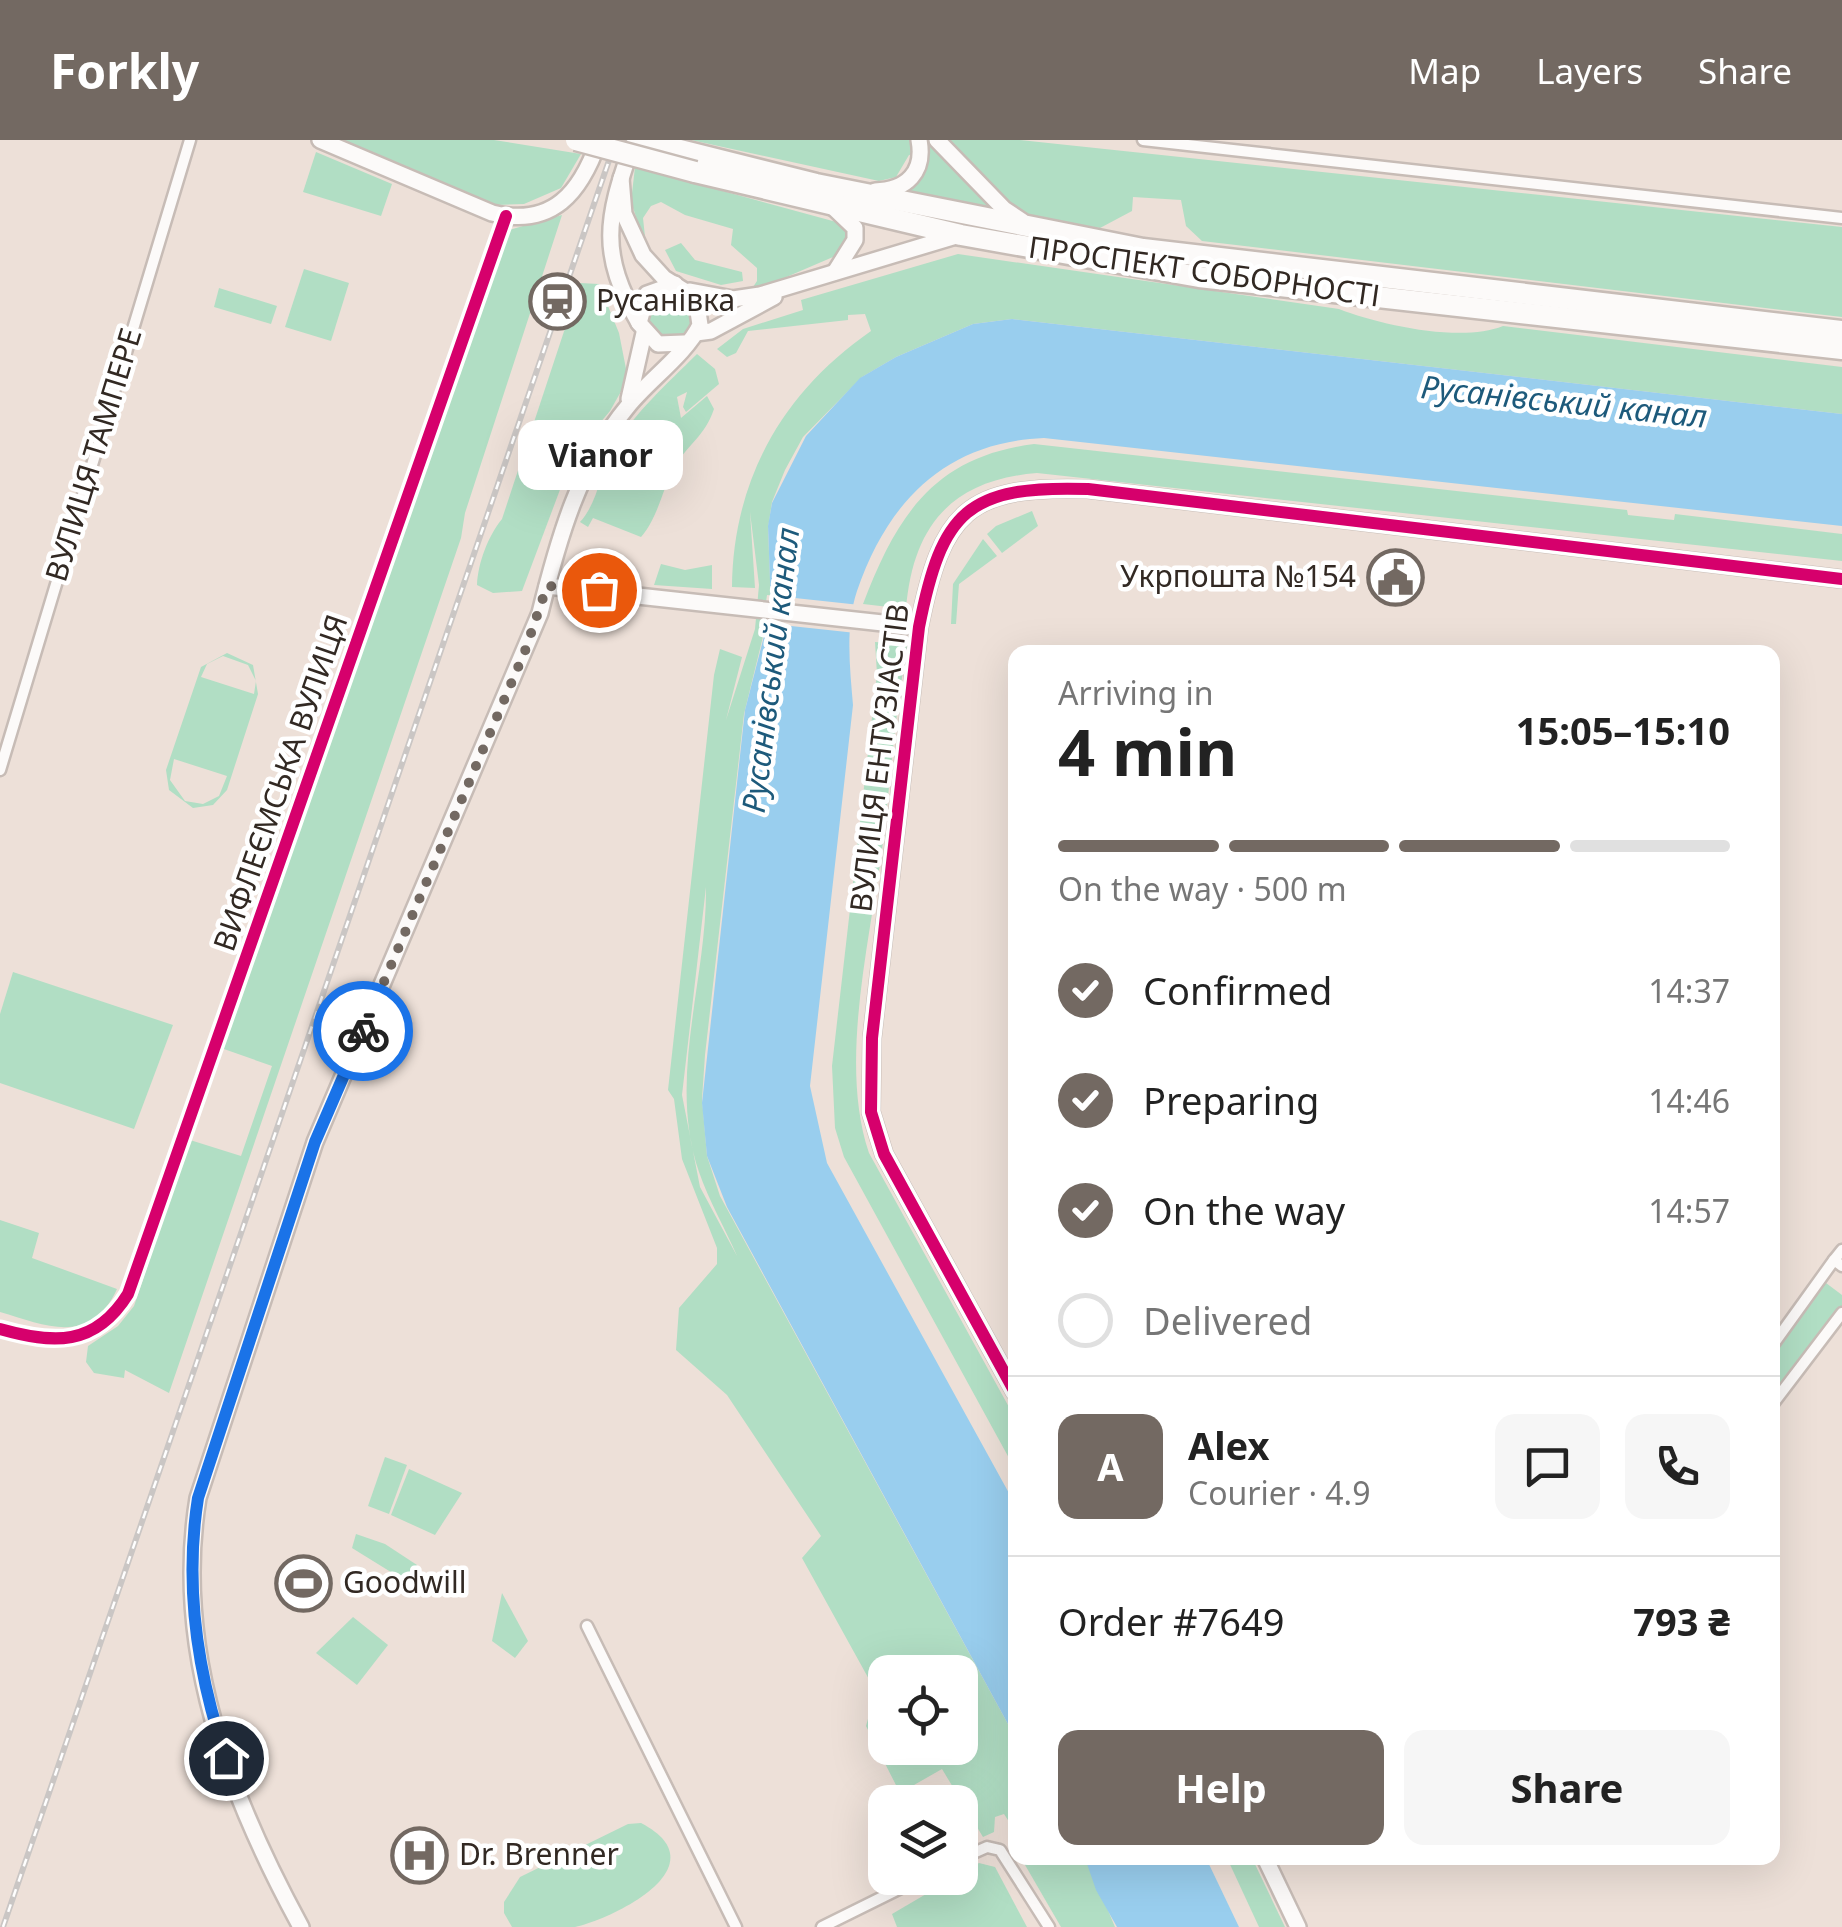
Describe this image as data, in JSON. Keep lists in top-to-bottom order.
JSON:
{
  "streets": {
    "highway": ["ПРОСПЕКТ СОБОРНОСТІ"],
    "main road": ["ВУЛИЦЯ ЕНТУЗІАСТІВ"],
    "street": ["ВУЛИЦЯ ТАМПЕРЕ", "ВИФЛЕЄМСЬКА ВУЛИЦЯ"]
  },
  "water": ["Русанівський канал"],
  "places": {
    "station": ["Русанівка"],
    "public building": ["Укрпошта №154"],
    "other": ["Vianor"],
    "sports": ["Goodwill"],
    "hospital": ["Dr. Brenner"]
  },
  "page": {
    "header": "Forkly",
    "nav": ["Map", "Layers", "Share"],
    "bubble": "Vianor",
    "heading": ["4 min", "Arriving in", "15:05–15:10"],
    "panel": [
      "Alex",
      "Courier · 4.9",
      "Order #7649",
      "793 ₴"
    ],
    "bar": "On the way · 500 m",
    "list": [
      ["Confirmed", "14:37"],
      ["Preparing", "14:46"],
      ["On the way", "14:57"],
      "Delivered"
    ],
    "round": "A",
    "buttons": ["Help", "Share"]
  }
}
